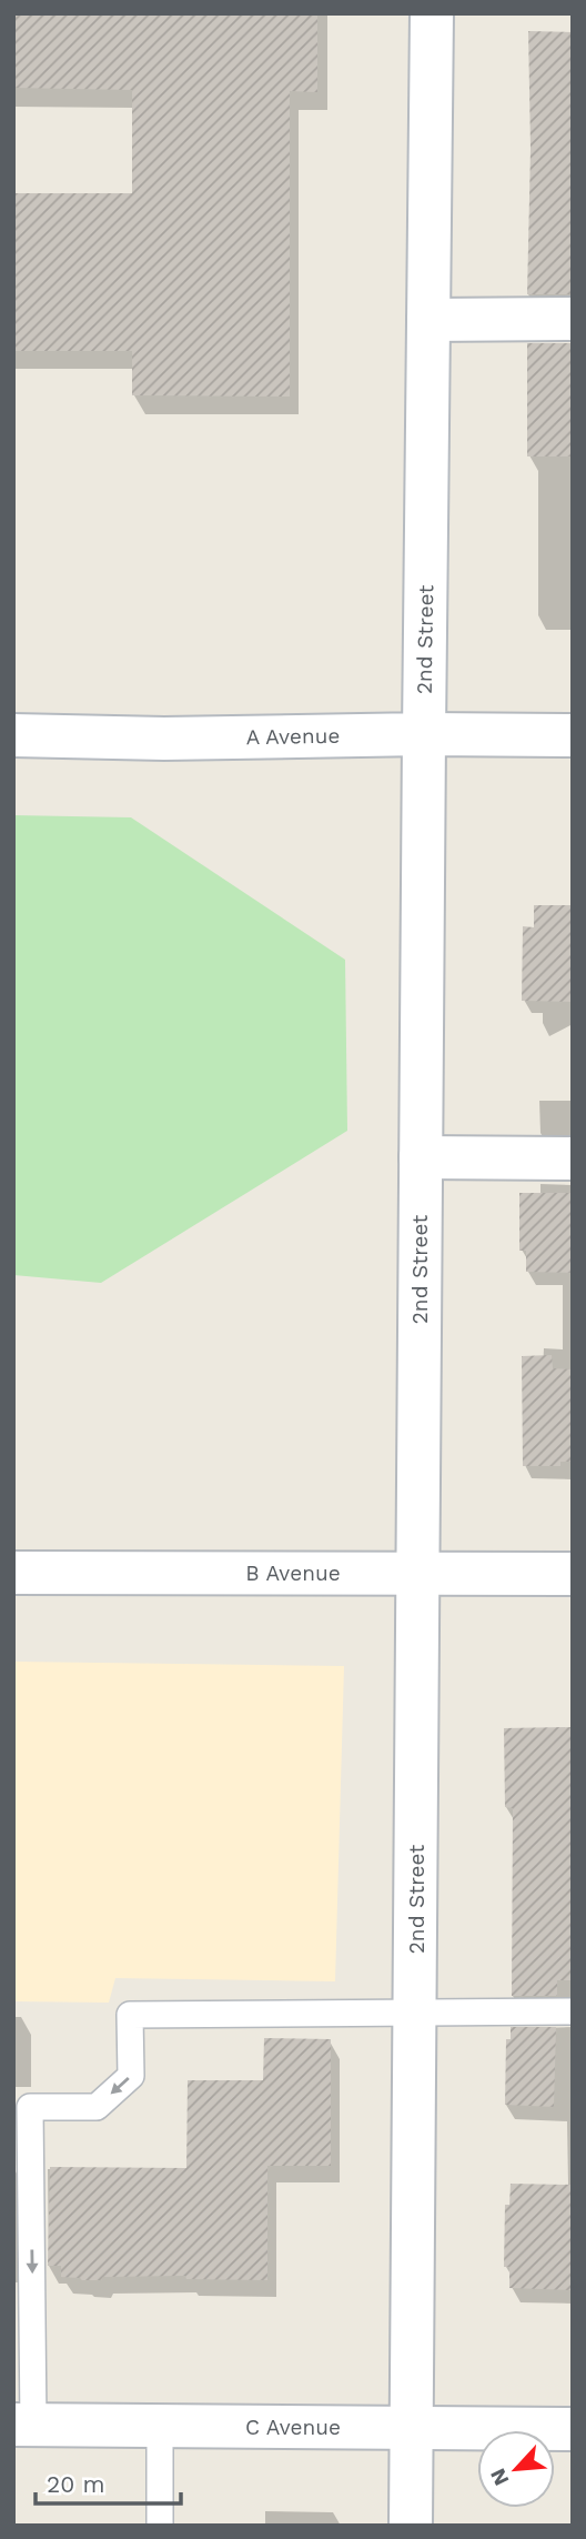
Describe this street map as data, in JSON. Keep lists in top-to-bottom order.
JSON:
{
  "streets": {
    "street": [
      "2nd Street",
      "A Avenue",
      "B Avenue",
      "C Avenue"
    ]
  },
  "crossings": [
    ["2nd Street", "A Avenue"],
    ["2nd Street", "B Avenue"],
    ["2nd Street", "C Avenue"]
  ],
  "scale_bar": "20 m",
  "north": "bottom left"
}
